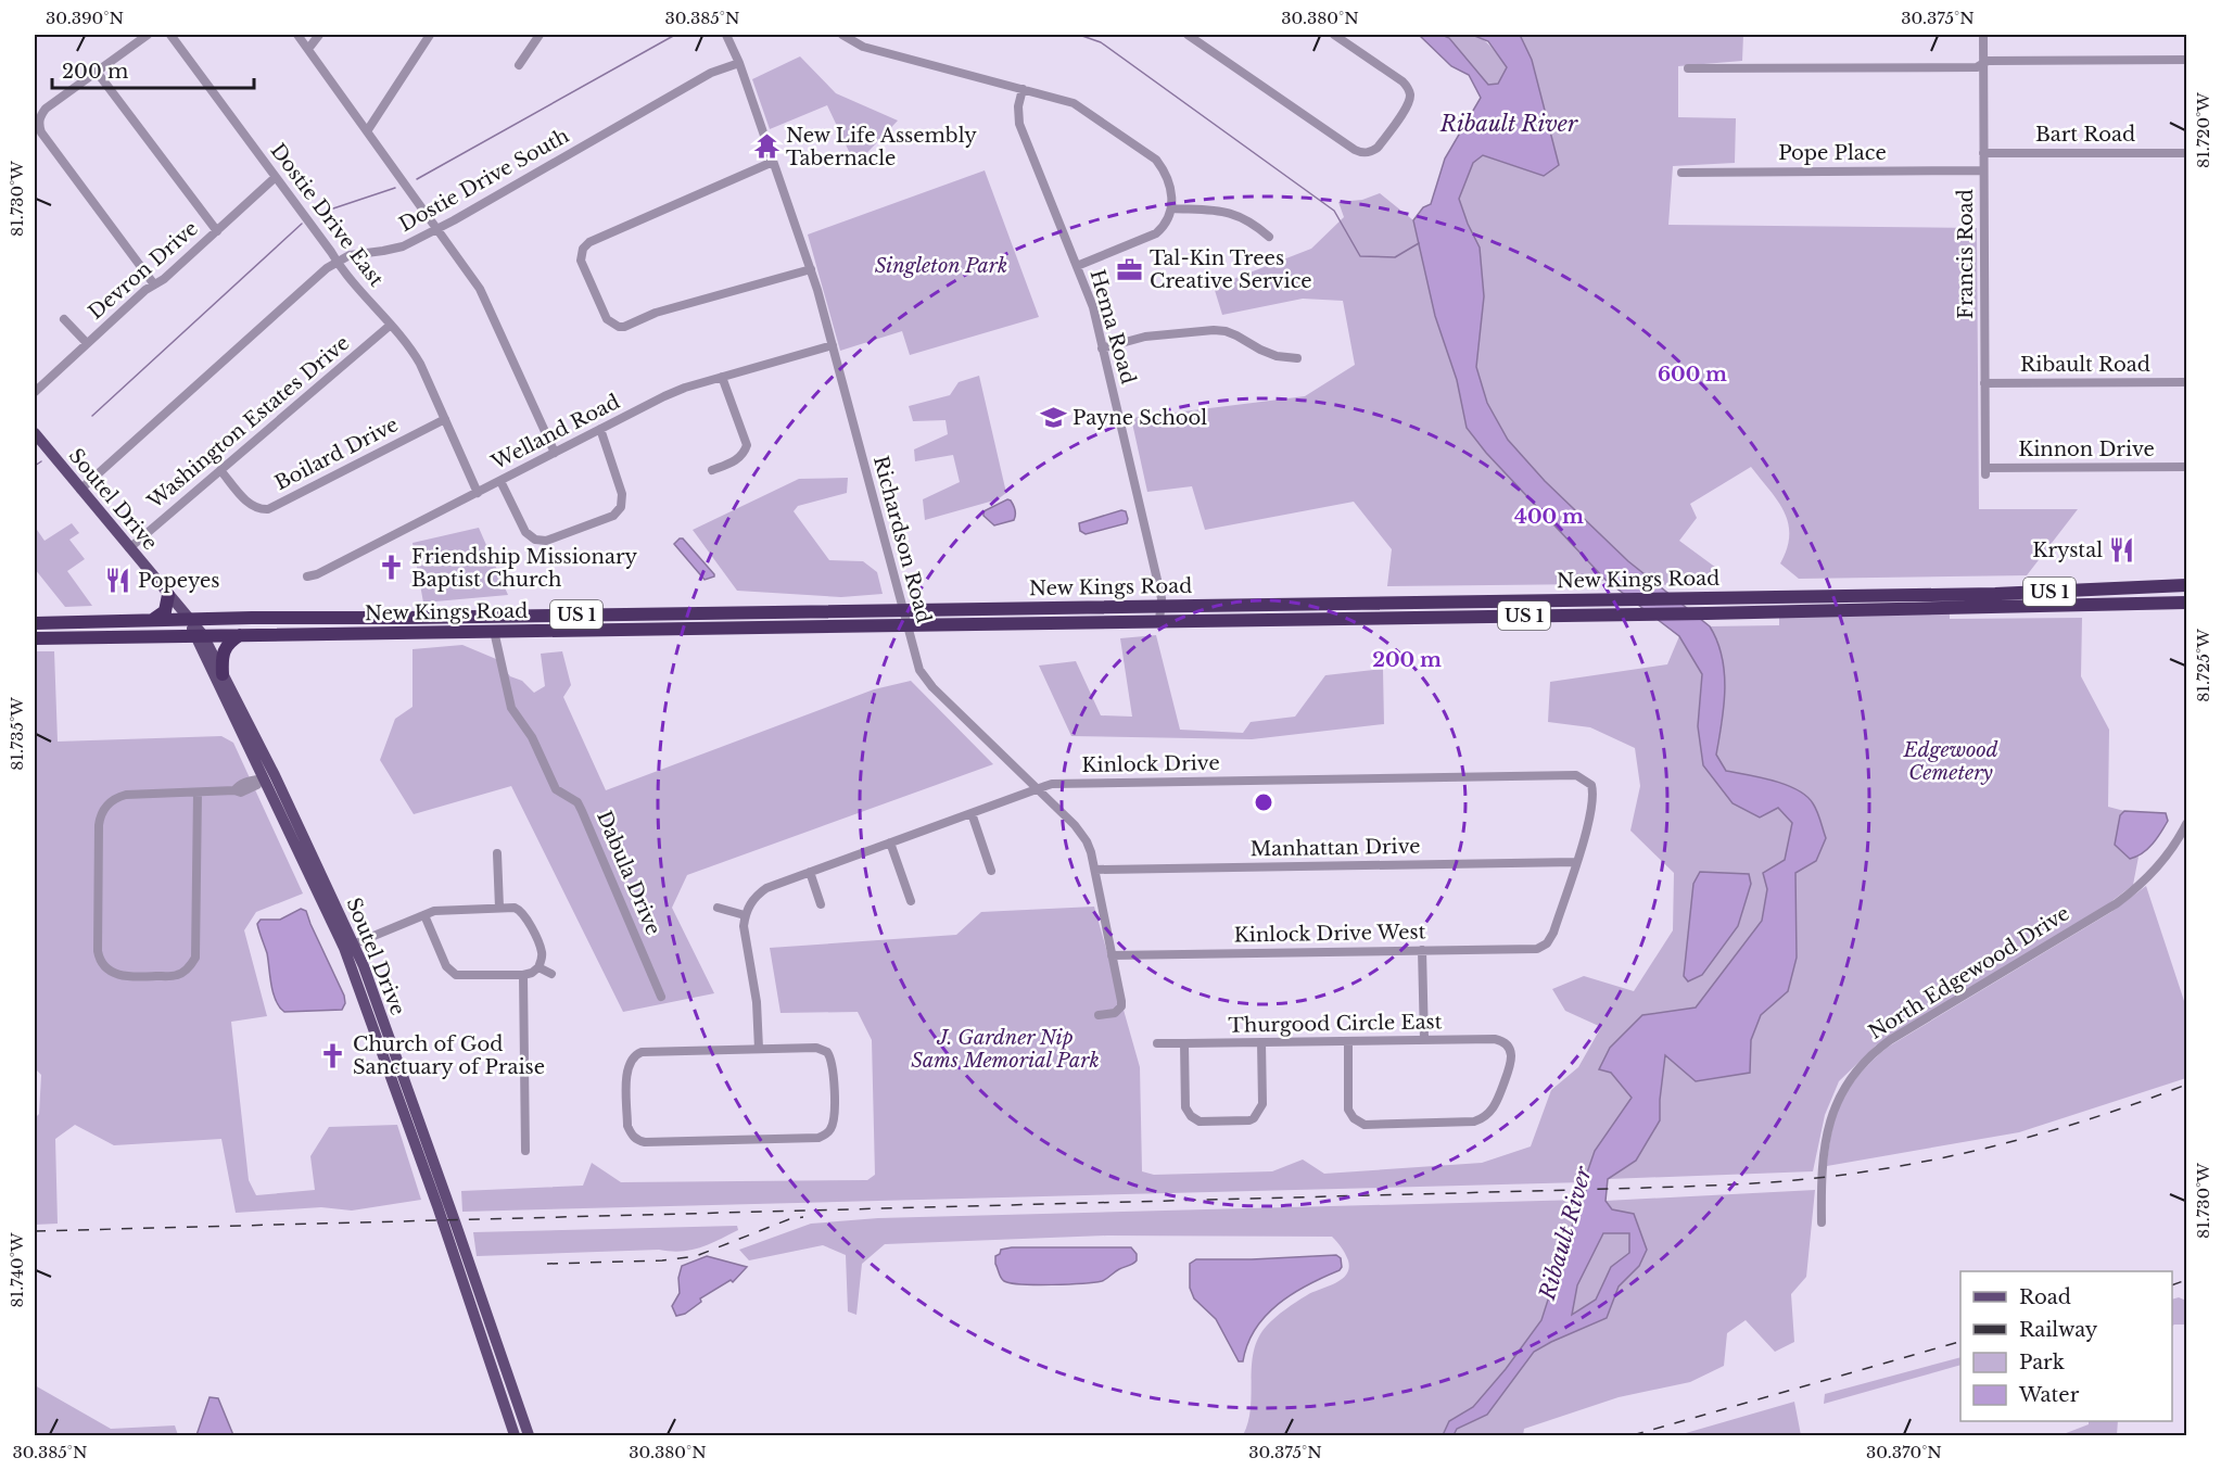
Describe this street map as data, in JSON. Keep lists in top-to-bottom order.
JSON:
{
  "streets": {
    "highway": ["New Kings Road", "US 1"],
    "main road": ["Soutel Drive"],
    "street": [
      "Bart Road",
      "Pope Place",
      "Dostie Drive South",
      "Dostie Drive East",
      "Francis Road",
      "Devron Drive",
      "Hema Road",
      "Ribault Road",
      "Washington Estates Drive",
      "Welland Road",
      "Kinnon Drive",
      "Boilard Drive",
      "Richardson Road",
      "Kinlock Drive",
      "Manhattan Drive",
      "Dabula Drive",
      "Kinlock Drive West",
      "North Edgewood Drive",
      "Thurgood Circle East"
    ]
  },
  "crossings": [
    ["Bart Road", "Francis Road"],
    ["Pope Place", "Francis Road"],
    ["Dostie Drive South", "Dostie Drive East"],
    ["Dostie Drive South", "Soutel Drive"],
    ["Dostie Drive South", "Richardson Road"],
    ["Dostie Drive East", "Devron Drive"],
    ["Dostie Drive East", "Washington Estates Drive"],
    ["Dostie Drive East", "Welland Road"],
    ["Dostie Drive East", "Boilard Drive"],
    ["Francis Road", "Ribault Road"],
    ["Francis Road", "Kinnon Drive"],
    ["Hema Road", "New Kings Road"],
    ["Washington Estates Drive", "Boilard Drive"],
    ["Washington Estates Drive", "Soutel Drive"],
    ["Welland Road", "Richardson Road"],
    ["Soutel Drive", "New Kings Road"],
    ["Richardson Road", "New Kings Road"],
    ["Richardson Road", "Kinlock Drive"],
    ["Richardson Road", "Manhattan Drive"],
    ["Richardson Road", "Kinlock Drive West"],
    ["New Kings Road", "Dabula Drive"],
    ["Kinlock Drive", "Manhattan Drive"],
    ["Kinlock Drive", "Kinlock Drive West"],
    ["Manhattan Drive", "Kinlock Drive West"]
  ],
  "water": ["Ribault River"],
  "parks": ["Singleton Park", "Edgewood Cemetery", "J. Gardner Nip Sams Memorial Park"],
  "places": {
    "temple": ["New Life Assembly Tabernacle"],
    "office": ["Tal-Kin Trees Creative Service"],
    "school or university": ["Payne School"],
    "restaurant": ["Krystal", "Popeyes"],
    "church": ["Friendship Missionary Baptist Church", "Church of God Sanctuary of Praise"]
  },
  "legend": [
    "Road",
    "Railway",
    "Park",
    "Water"
  ],
  "scale_bar": "200 m",
  "coordinates": [
    "30.390°N",
    "30.385°N",
    "30.380°N",
    "30.375°N",
    "81.720°W",
    "81.730°W",
    "81.725°W",
    "81.735°W",
    "81.740°W",
    "30.370°N"
  ],
  "rings": ["600 m", "400 m", "200 m"]
}
